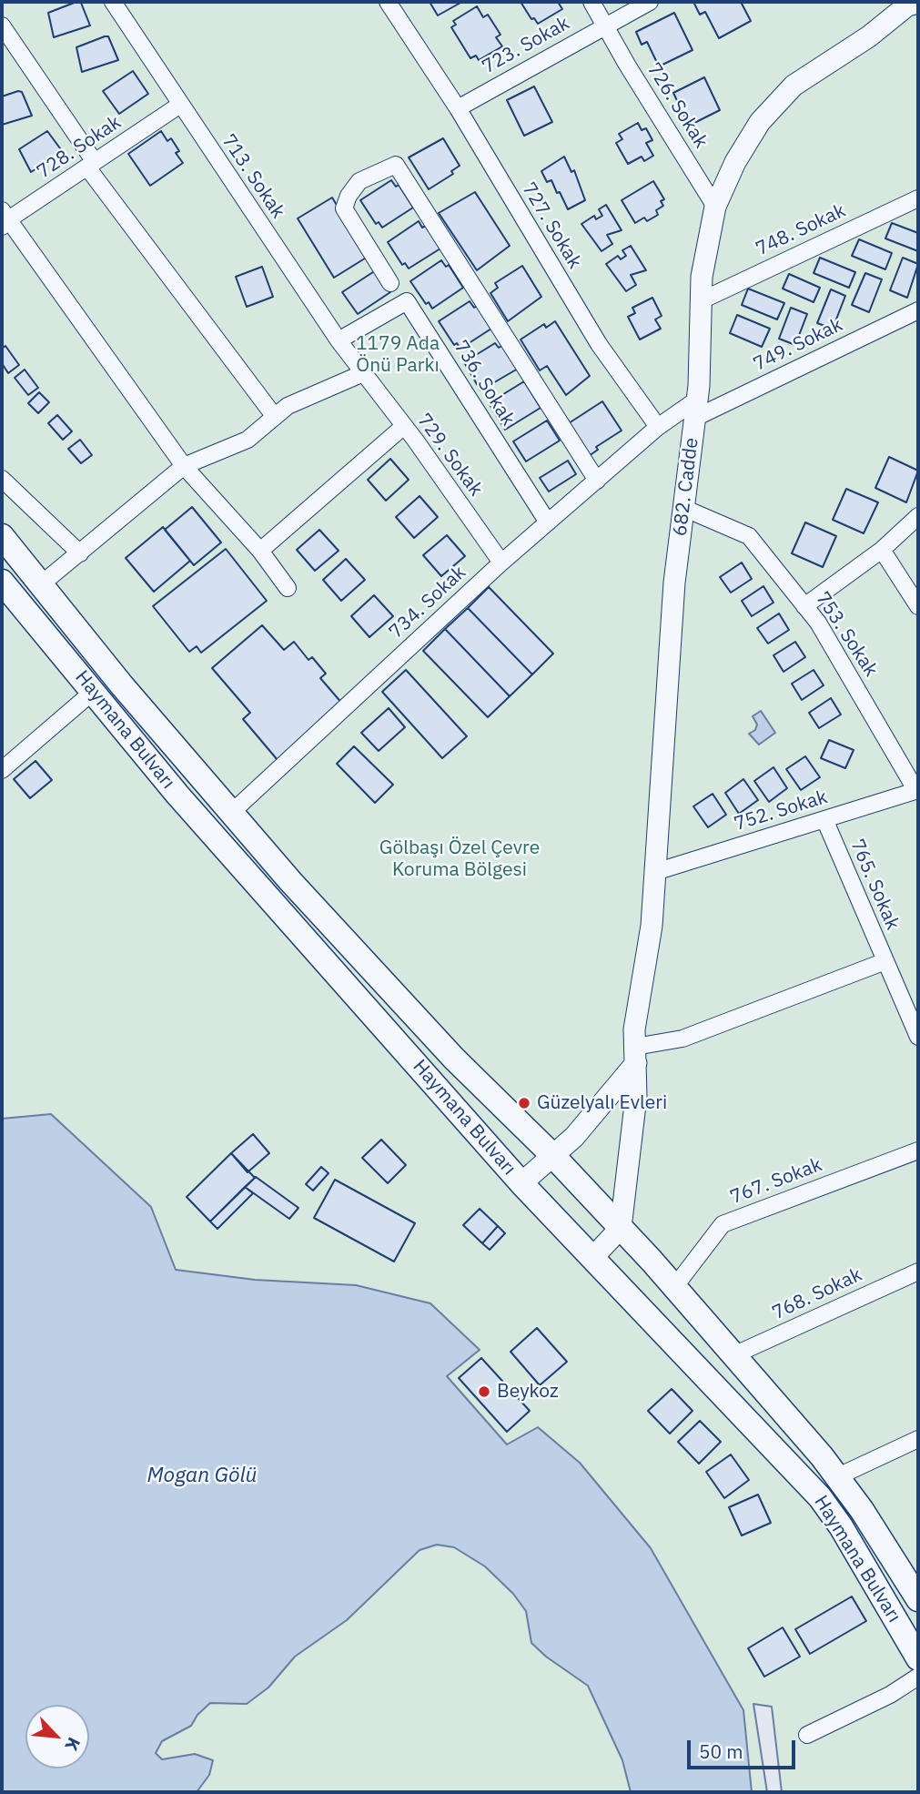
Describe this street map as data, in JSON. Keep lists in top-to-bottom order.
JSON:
{
  "streets": {
    "highway": ["Haymana Bulvarı"],
    "main road": ["682. Cadde"],
    "street": [
      "723. Sokak",
      "726. Sokak",
      "728. Sokak",
      "713. Sokak",
      "727. Sokak",
      "748. Sokak",
      "749. Sokak",
      "736. Sokak",
      "729. Sokak",
      "734. Sokak",
      "753. Sokak",
      "752. Sokak",
      "765. Sokak",
      "767. Sokak",
      "768. Sokak"
    ]
  },
  "crossings": [
    ["723. Sokak", "726. Sokak"],
    ["723. Sokak", "727. Sokak"],
    ["726. Sokak", "682. Cadde"],
    ["728. Sokak", "713. Sokak"],
    ["713. Sokak", "736. Sokak"],
    ["713. Sokak", "729. Sokak"],
    ["727. Sokak", "734. Sokak"],
    ["748. Sokak", "682. Cadde"],
    ["749. Sokak", "682. Cadde"],
    ["736. Sokak", "734. Sokak"],
    ["729. Sokak", "734. Sokak"],
    ["682. Cadde", "753. Sokak"],
    ["682. Cadde", "Haymana Bulvarı"],
    ["682. Cadde", "752. Sokak"],
    ["734. Sokak", "Haymana Bulvarı"],
    ["753. Sokak", "752. Sokak"],
    ["Haymana Bulvarı", "767. Sokak"],
    ["Haymana Bulvarı", "768. Sokak"],
    ["752. Sokak", "765. Sokak"]
  ],
  "water": ["Mogan Gölü"],
  "parks": ["1179 Ada Önü Parkı", "Gölbaşı Özel Çevre Koruma Bölgesi"],
  "places": ["Güzelyalı Evleri", "Beykoz"],
  "scale_bar": "50 m",
  "north": "bottom right"
}
